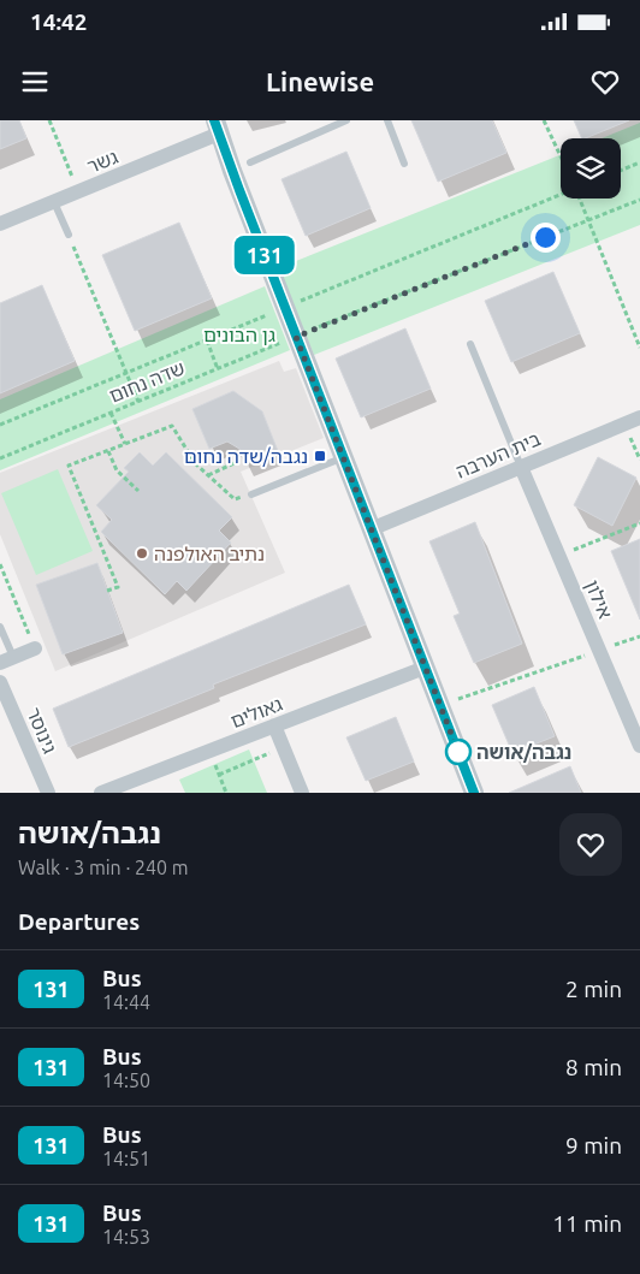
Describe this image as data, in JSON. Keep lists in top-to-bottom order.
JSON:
{
  "streets": {
    "street": [
      "גשר",
      "בית הערבה",
      "אילון",
      "גאולים",
      "גינוסר"
    ],
    "path": ["שדה נחום"]
  },
  "crossings": [
    ["בית הערבה", "אילון"]
  ],
  "parks": ["גן הבונים"],
  "places": {
    "transit": ["נגבה/שדה נחום"],
    "other": ["נתיב האולפנה", "נגבה/אושה"]
  },
  "lines": ["bus line 131"],
  "page": {
    "status": "14:42",
    "header": "Linewise",
    "on_map": "131",
    "heading": [
      ["נגבה/אושה", "Walk · 3 min · 240 m"],
      "Departures"
    ],
    "list": [
      {
        "mark": "131",
        "name": "Bus",
        "note": "14:44",
        "value": "2 min"
      },
      {
        "mark": "131",
        "name": "Bus",
        "note": "14:50",
        "value": "8 min"
      },
      {
        "mark": "131",
        "name": "Bus",
        "note": "14:51",
        "value": "9 min"
      },
      {
        "mark": "131",
        "name": "Bus",
        "note": "14:53",
        "value": "11 min"
      }
    ]
  }
}
